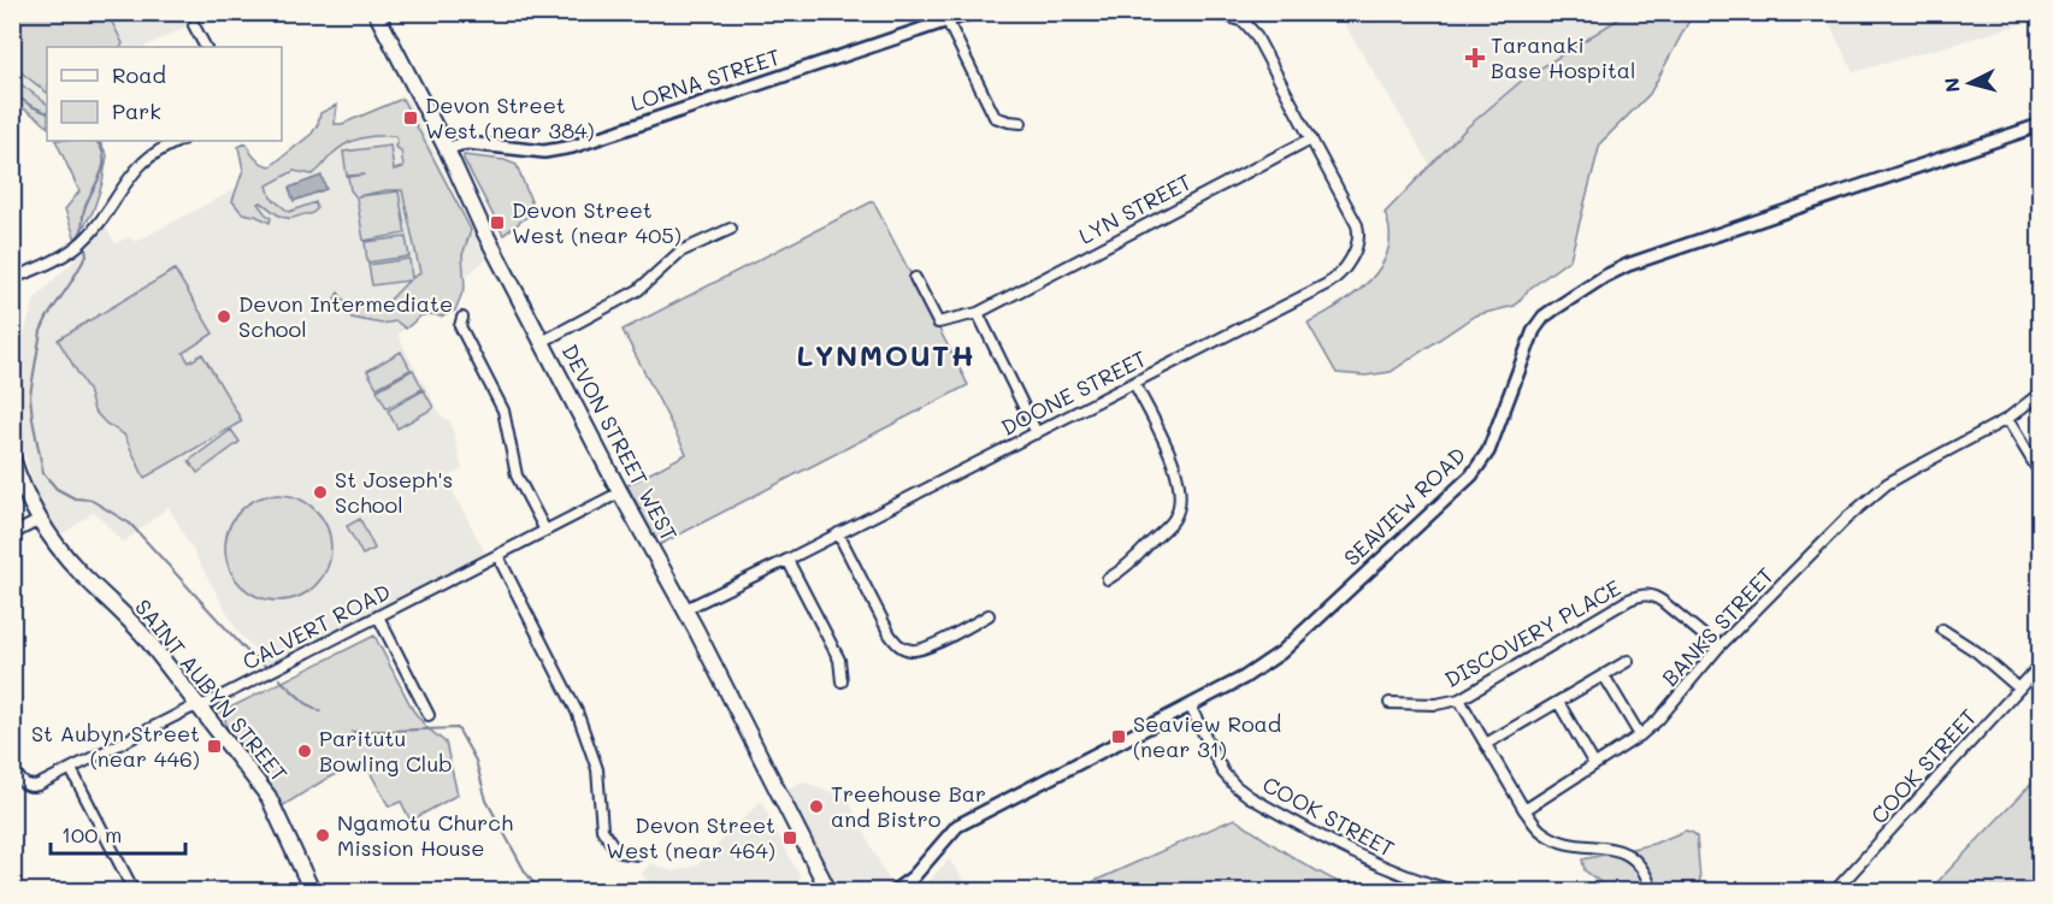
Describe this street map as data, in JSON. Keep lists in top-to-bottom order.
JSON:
{
  "streets": {
    "main road": ["DEVON STREET WEST", "SAINT AUBYN STREET"],
    "street": [
      "LORNA STREET",
      "LYN STREET",
      "DOONE STREET",
      "SEAVIEW ROAD",
      "CALVERT ROAD",
      "BANKS STREET",
      "DISCOVERY PLACE",
      "COOK STREET"
    ]
  },
  "crossings": [
    ["LORNA STREET", "DEVON STREET WEST"],
    ["LYN STREET", "DOONE STREET"],
    ["DOONE STREET", "DEVON STREET WEST"],
    ["DEVON STREET WEST", "CALVERT ROAD"],
    ["SEAVIEW ROAD", "COOK STREET"],
    ["CALVERT ROAD", "SAINT AUBYN STREET"],
    ["BANKS STREET", "DISCOVERY PLACE"]
  ],
  "districts": ["LYNMOUTH"],
  "places": {
    "health": ["Taranaki Base Hospital"],
    "transit": [
      "Devon Street West (near 384)",
      "Devon Street West (near 405)",
      "Seaview Road (near 31)",
      "St Aubyn Street (near 446)",
      "Devon Street West (near 464)"
    ],
    "other": [
      "Devon Intermediate School",
      "St Joseph's School",
      "Paritutu Bowling Club",
      "Treehouse Bar and Bistro",
      "Ngamotu Church Mission House"
    ]
  },
  "legend": ["Road", "Park"],
  "scale_bar": "100 m",
  "north": "left"
}
